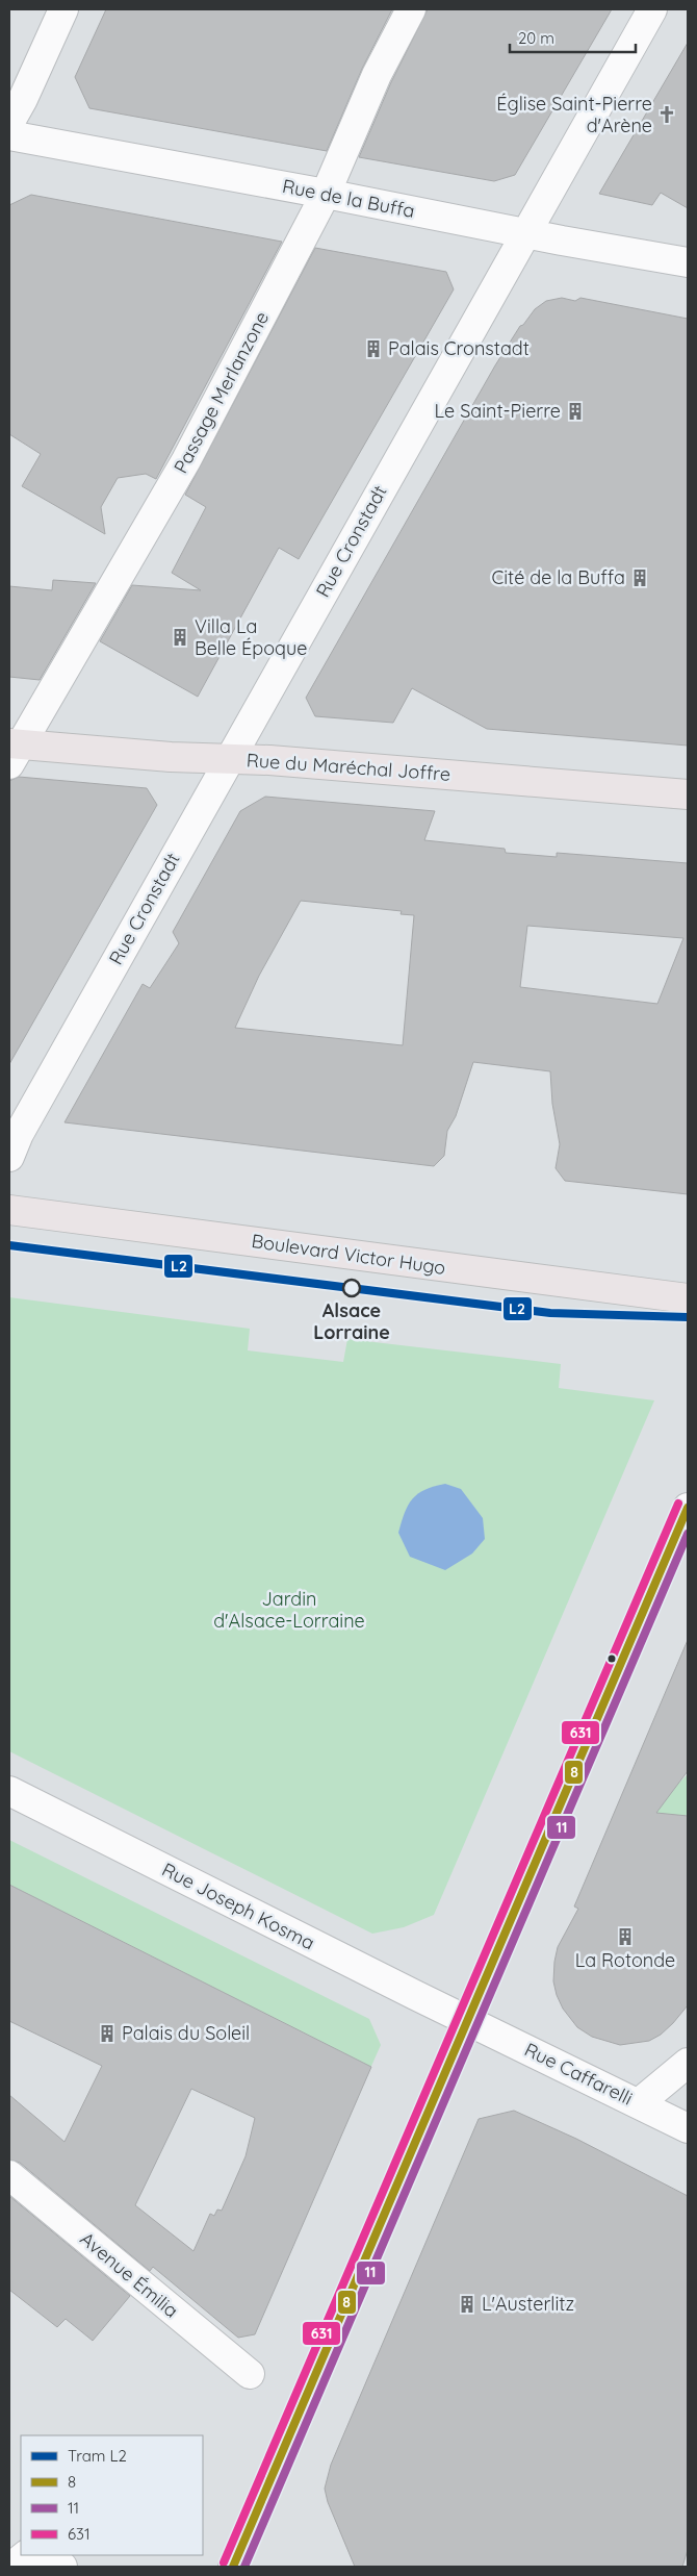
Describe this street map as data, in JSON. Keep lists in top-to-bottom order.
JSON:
{
  "streets": {
    "main road": ["Rue du Maréchal Joffre", "Boulevard Victor Hugo"],
    "street": [
      "Rue de la Buffa",
      "Passage Merlanzone",
      "Rue Cronstadt",
      "Rue Joseph Kosma",
      "Rue Caffarelli",
      "Avenue Émilia"
    ]
  },
  "crossings": [
    ["Rue de la Buffa", "Passage Merlanzone"],
    ["Rue de la Buffa", "Rue Cronstadt"],
    ["Passage Merlanzone", "Rue du Maréchal Joffre"],
    ["Rue Cronstadt", "Rue du Maréchal Joffre"],
    ["Rue Joseph Kosma", "Rue Caffarelli"]
  ],
  "parks": ["Jardin d'Alsace-Lorraine"],
  "places": {
    "church": ["Église Saint-Pierre d'Arène"],
    "building": [
      "Palais Cronstadt",
      "Le Saint-Pierre",
      "Cité de la Buffa",
      "Villa La Belle Époque",
      "La Rotonde",
      "Palais du Soleil",
      "L'Austerlitz"
    ],
    "other": ["Alsace Lorraine"]
  },
  "lines": [
    "tram line L2",
    "transit line 631",
    "transit line 8",
    "transit line 11"
  ],
  "legend": [
    "Tram L2",
    "8",
    "11",
    "631"
  ],
  "scale_bar": "20 m"
}
